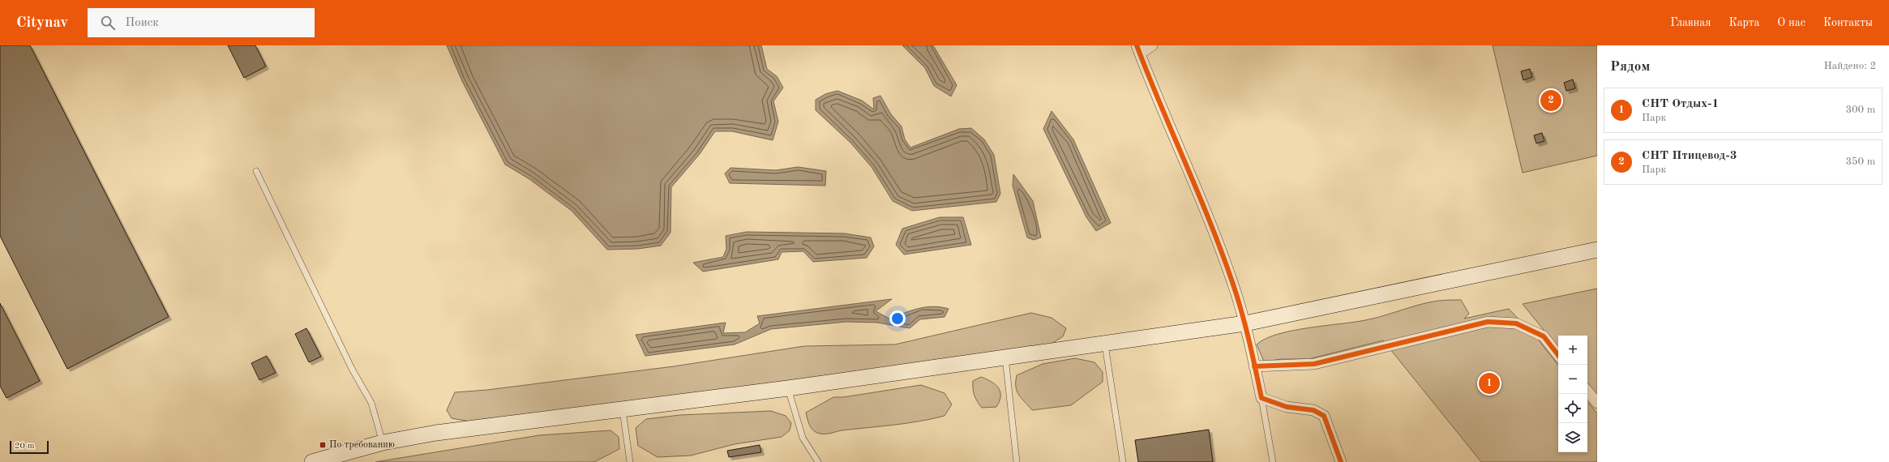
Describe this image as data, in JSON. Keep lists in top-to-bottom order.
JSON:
{
  "places": {
    "transit": ["По требованию"]
  },
  "scale_bar": "20 m",
  "page": {
    "header": "Citynav",
    "search": "Поиск",
    "nav": [
      "Главная",
      "Карта",
      "О нас",
      "Контакты"
    ],
    "heading": ["Рядом", "Найдено: 2"],
    "list": [
      {
        "mark": "1",
        "name": "СНТ Отдых-1",
        "note": "Парк",
        "value": "300 m"
      },
      {
        "mark": "2",
        "name": "СНТ Птицевод-3",
        "note": "Парк",
        "value": "350 m"
      }
    ],
    "pins": ["2", "1"],
    "map_buttons": ["+", "−"],
    "scale": "20 m"
  }
}
